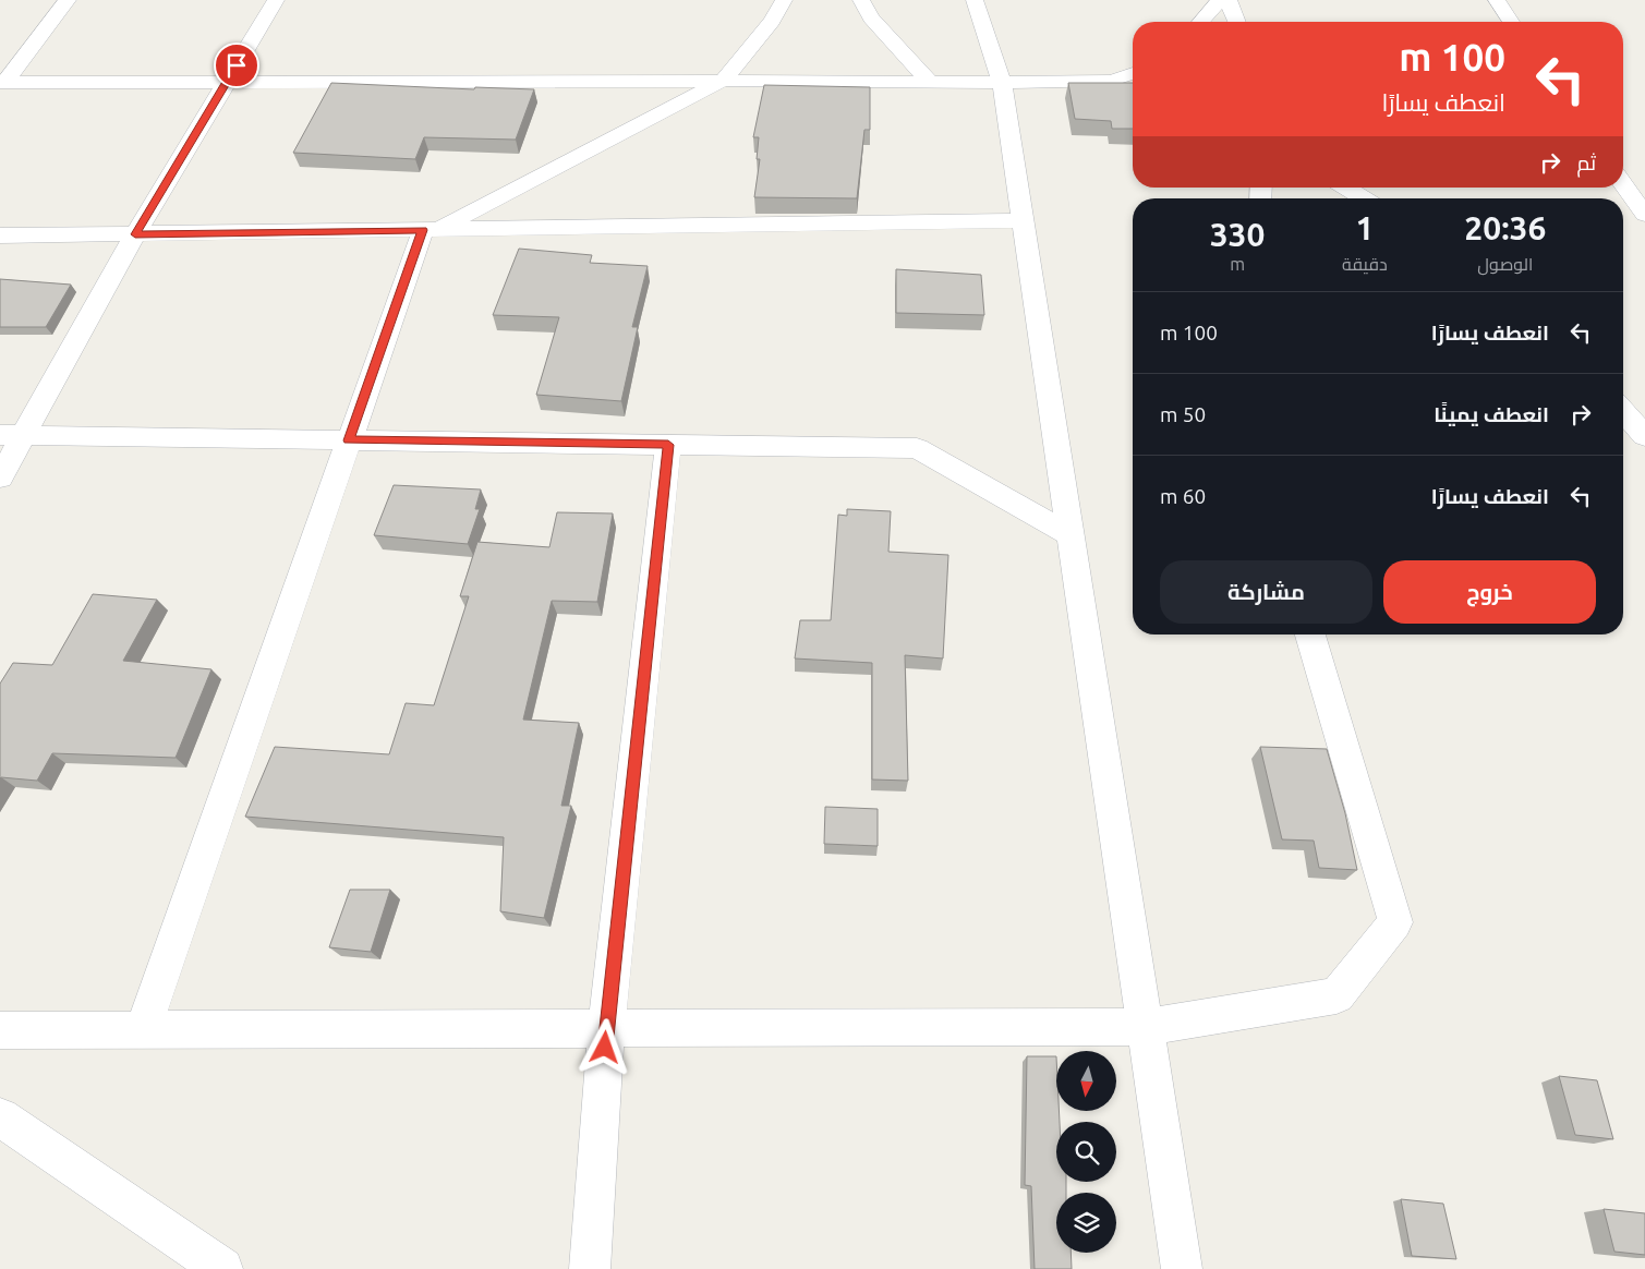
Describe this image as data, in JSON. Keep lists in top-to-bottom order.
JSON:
{
  "north": "bottom",
  "page": {
    "turn": ["100 m", "انعطف يسارًا"],
    "then": "ثم",
    "eta": [
      "20:36",
      "الوصول",
      "1",
      "دقيقة",
      "330",
      "m"
    ],
    "list": [
      {
        "name": "انعطف يسارًا",
        "value": "100 m"
      },
      {
        "name": "انعطف يمينًا",
        "value": "50 m"
      },
      {
        "name": "انعطف يسارًا",
        "value": "60 m"
      }
    ],
    "buttons": ["خروج", "مشاركة"]
  }
}
